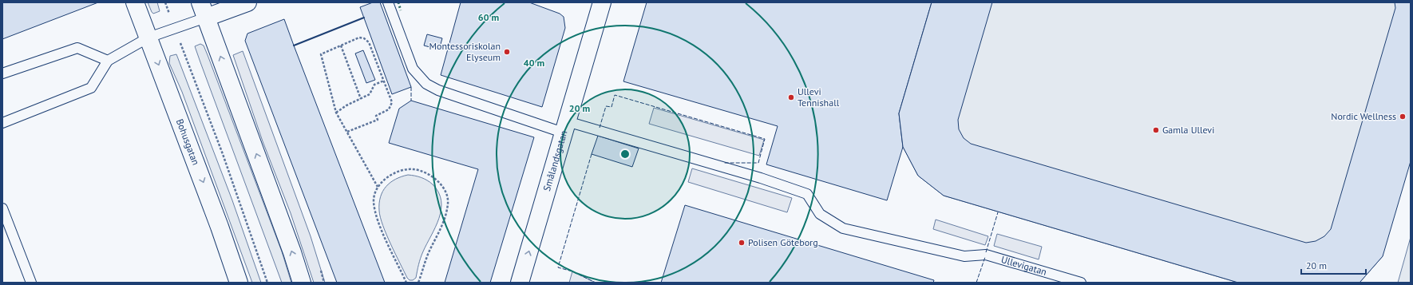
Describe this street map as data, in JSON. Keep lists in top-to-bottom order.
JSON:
{
  "streets": {
    "street": ["Bohusgatan", "Smålandsgatan"],
    "lane": ["Ullevigatan"]
  },
  "crossings": [
    ["Smålandsgatan", "Ullevigatan"]
  ],
  "one_way": ["Smålandsgatan"],
  "places": [
    "Montessoriskolan Elyseum",
    "Ullevi Tennishall",
    "Nordic Wellness",
    "Gamla Ullevi",
    "Polisen Göteborg"
  ],
  "scale_bar": "20 m",
  "rings": ["60 m", "40 m", "20 m"]
}
